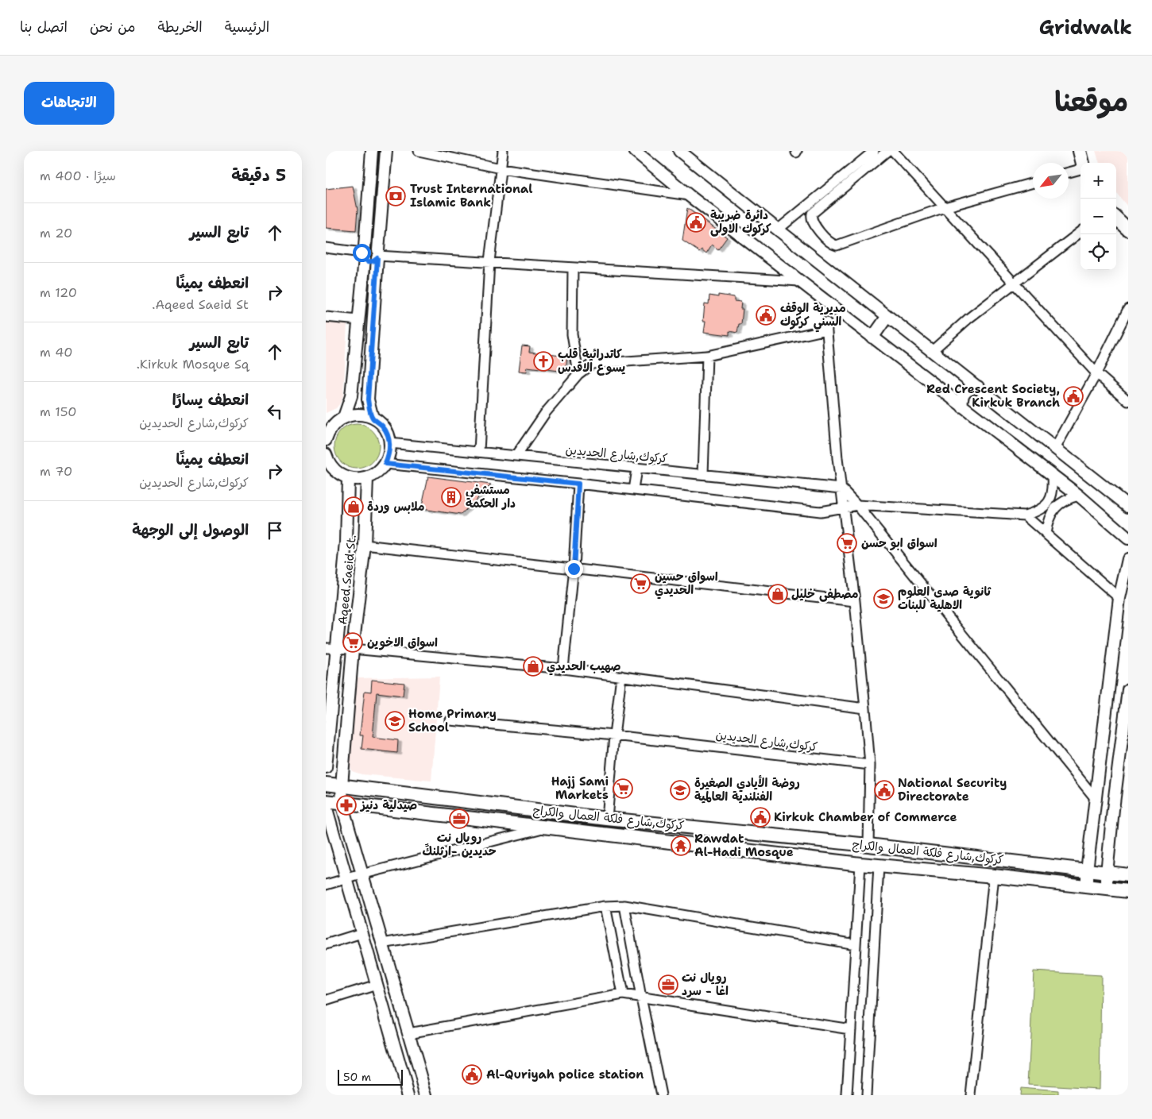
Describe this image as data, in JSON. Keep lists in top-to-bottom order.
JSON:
{
  "streets": {
    "main road": ["كركوك,شارع فلكة العمال والكراج"],
    "street": ["كركوك,شارع الحديدين", "Aqeed Saeid St."]
  },
  "crossings": [
    ["Aqeed Saeid St.", "كركوك,شارع فلكة العمال والكراج"]
  ],
  "places": {
    "bank": ["Trust International Islamic Bank"],
    "public building": [
      "دائرة ضريبة كركوك الاولى",
      "مديرية الوقف السني كركوك",
      "Red Crescent Society, Kirkuk Branch",
      "National Security Directorate",
      "Kirkuk Chamber of Commerce",
      "Al-Quriyah police station"
    ],
    "church": ["كاتدرائية قلب يسوع الاقدس"],
    "building": ["مستشفى دار الحكمة"],
    "shop": ["ملابس وردة", "مصطفى خليل", "صهيب الحديدي"],
    "supermarket": [
      "اسواق ابو حسن",
      "اسواق حسين الحديدي",
      "اسواق الاخوين",
      "Hajj Sami Markets"
    ],
    "school or university": ["ثانوية صدى العلوم الاهلية للبنات", "Home Primary School", "روضة الأيادي الصغيرة الفنلندية العالمية"],
    "pharmacy": ["صيدلية دنيز"],
    "office": ["رويال نت حديدين -ارثلنكً", "رويال نت اغا - سرد"],
    "temple": ["Rawdat Al-Hadi Mosque"]
  },
  "scale_bar": "50 m",
  "north": "bottom left",
  "page": {
    "header": "Gridwalk",
    "nav": [
      "الرئيسية",
      "الخريطة",
      "من نحن",
      "اتصل بنا"
    ],
    "title": "موقعنا",
    "buttons": "الاتجاهات",
    "heading": ["5 دقيقة", "سيرًا · 400 m"],
    "map_buttons": ["+", "−"],
    "list": [
      ["تابع السير", "20 m"],
      ["انعطف يمينًا", "Aqeed Saeid St.", "120 m"],
      ["تابع السير", "Kirkuk Mosque Sq.", "40 m"],
      ["انعطف يسارًا", "كركوك,شارع الحديدين", "150 m"],
      ["انعطف يمينًا", "كركوك,شارع الحديدين", "70 m"],
      "الوصول إلى الوجهة"
    ],
    "scale": "50 m"
  }
}
